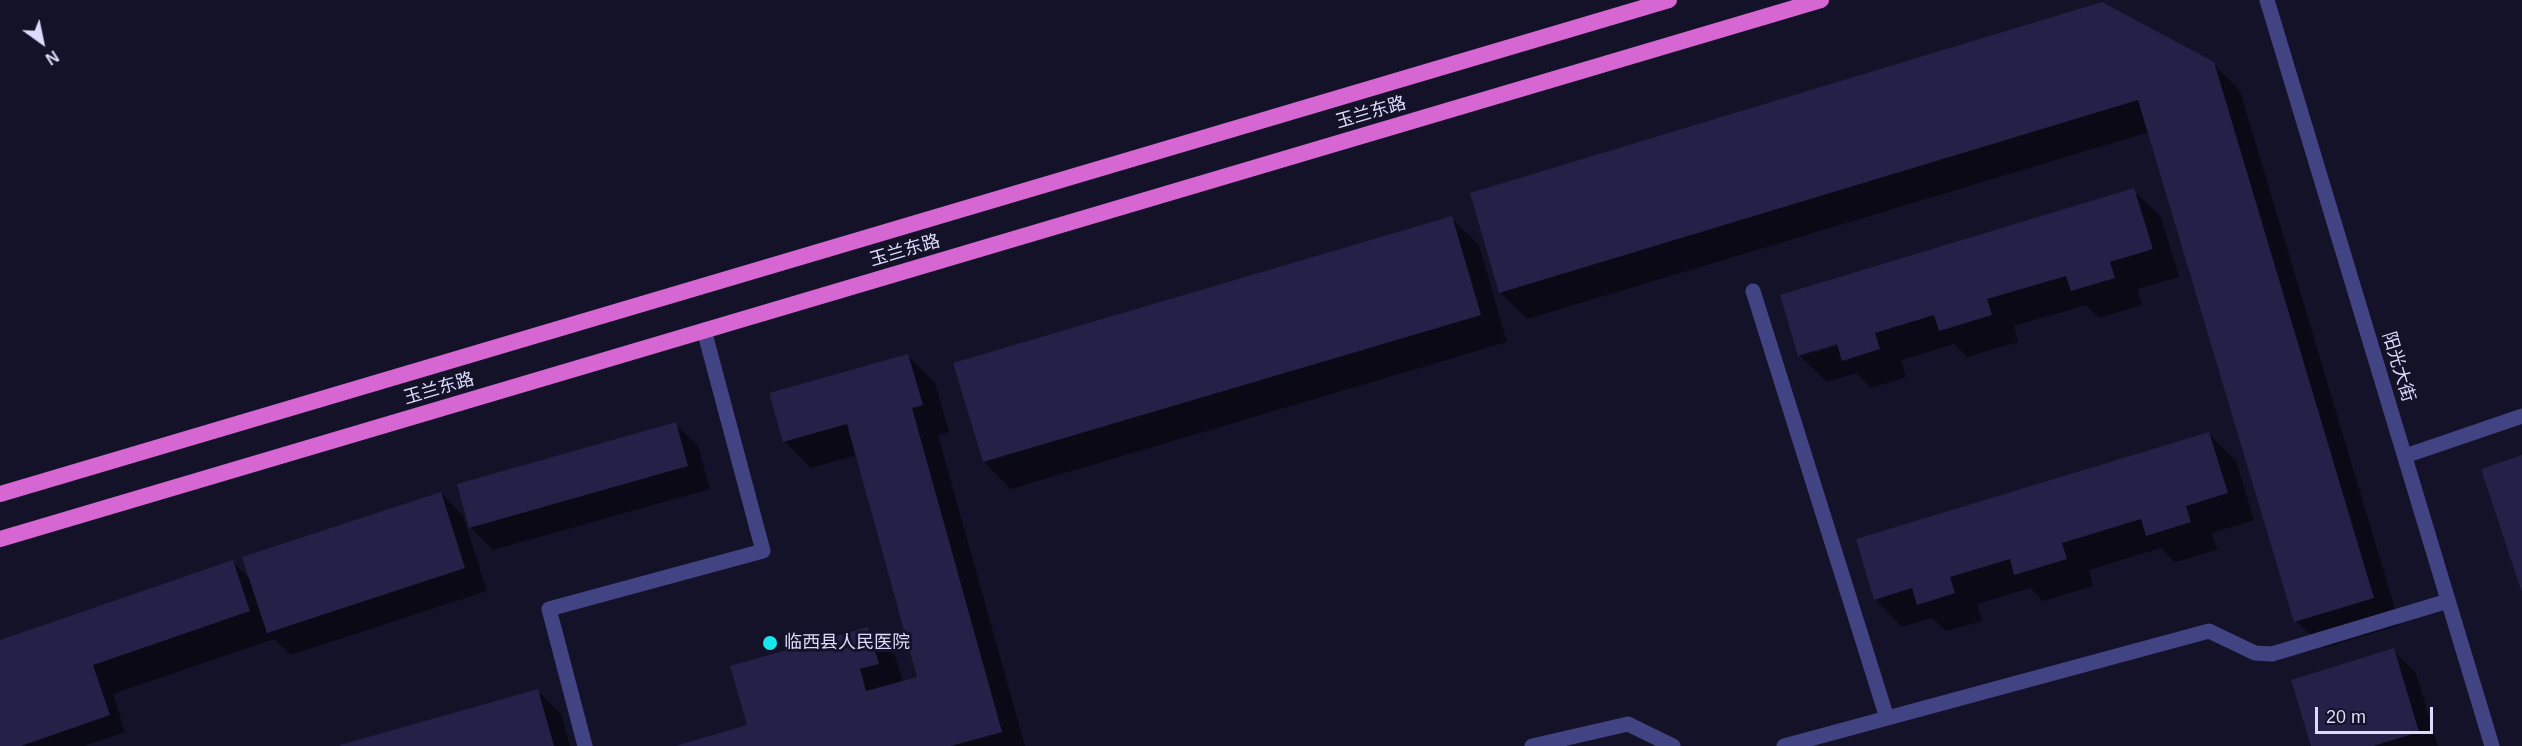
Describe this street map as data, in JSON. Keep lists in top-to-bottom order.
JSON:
{
  "streets": {
    "highway": ["玉兰东路"],
    "street": ["阳光大街"]
  },
  "places": ["临西县人民医院"],
  "scale_bar": "20 m",
  "north": "bottom right"
}
